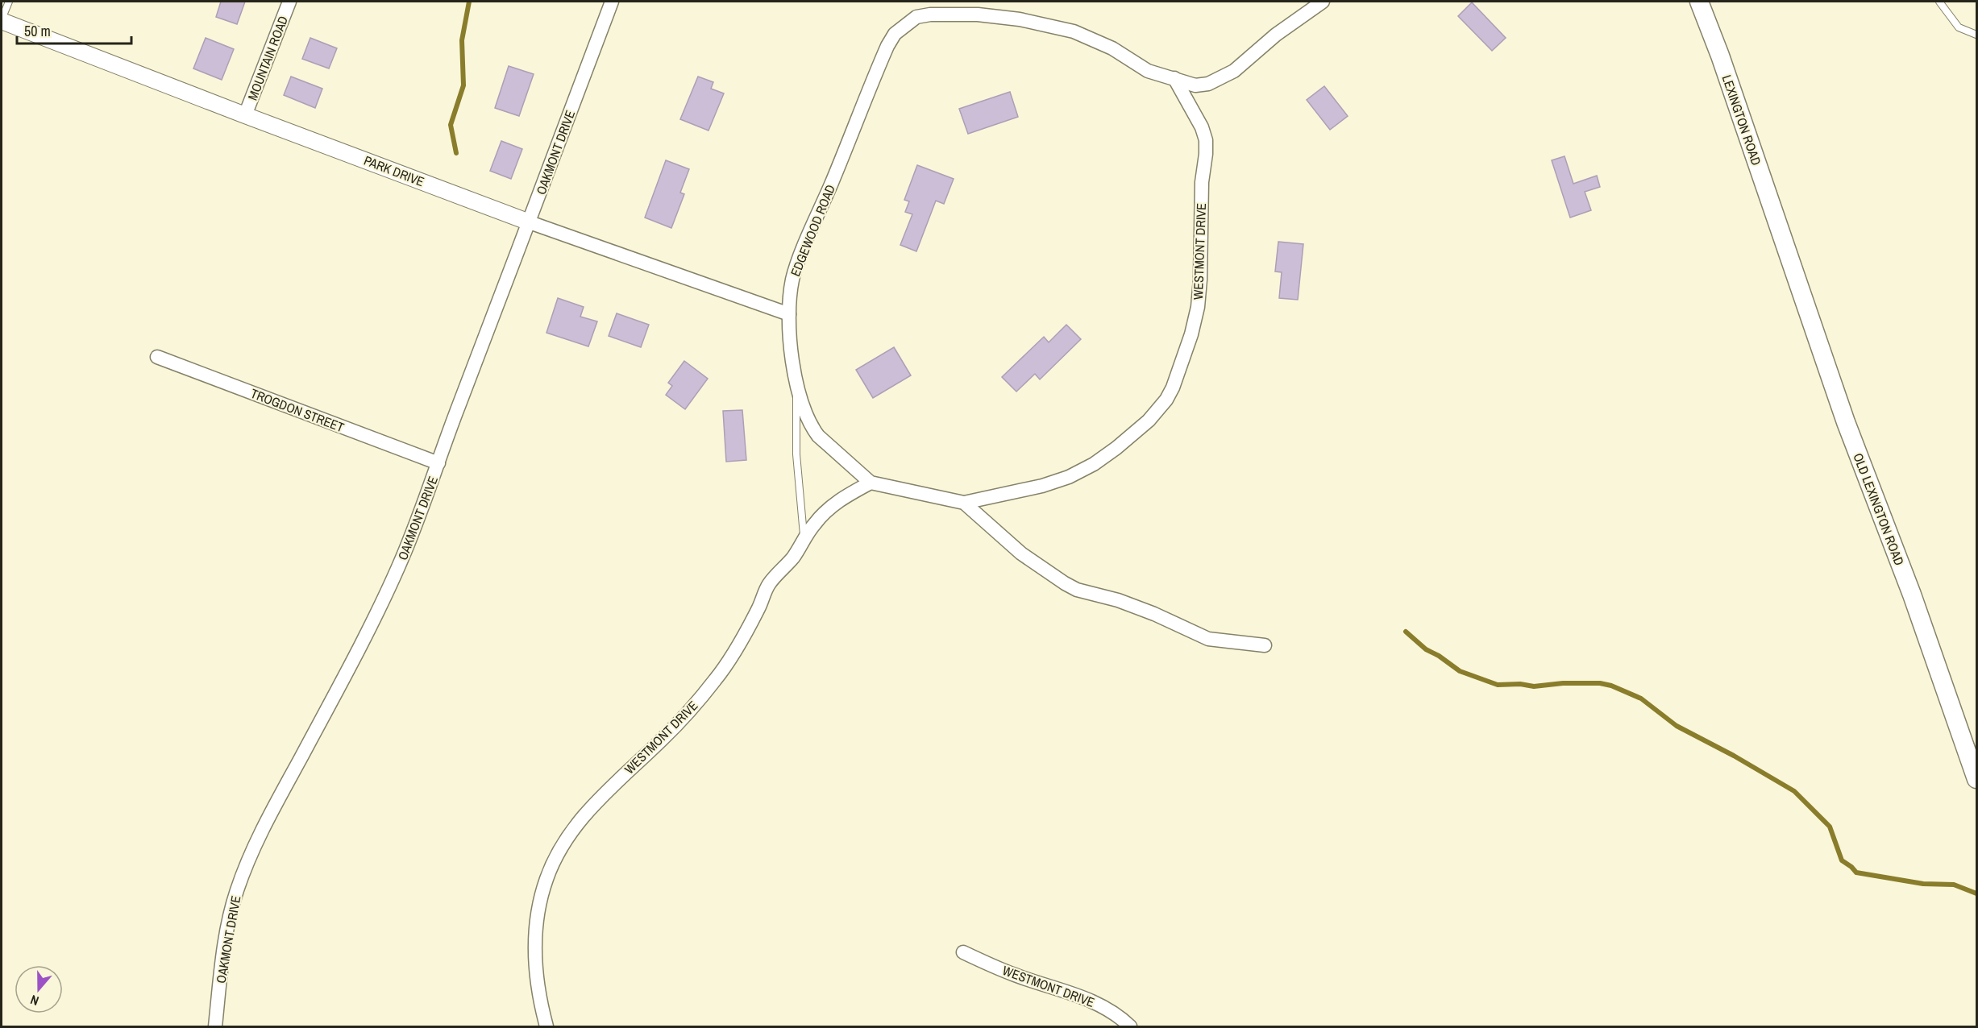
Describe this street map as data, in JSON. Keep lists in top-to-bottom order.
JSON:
{
  "streets": {
    "main road": ["LEXINGTON ROAD", "OLD LEXINGTON ROAD"],
    "street": [
      "MOUNTAIN ROAD",
      "OAKMONT DRIVE",
      "PARK DRIVE",
      "EDGEWOOD ROAD",
      "WESTMONT DRIVE",
      "TROGDON STREET"
    ]
  },
  "crossings": [
    ["MOUNTAIN ROAD", "PARK DRIVE"],
    ["LEXINGTON ROAD", "OLD LEXINGTON ROAD"],
    ["OAKMONT DRIVE", "PARK DRIVE"],
    ["OAKMONT DRIVE", "TROGDON STREET"],
    ["PARK DRIVE", "EDGEWOOD ROAD"],
    ["EDGEWOOD ROAD", "WESTMONT DRIVE"]
  ],
  "scale_bar": "50 m",
  "north": "bottom"
}
